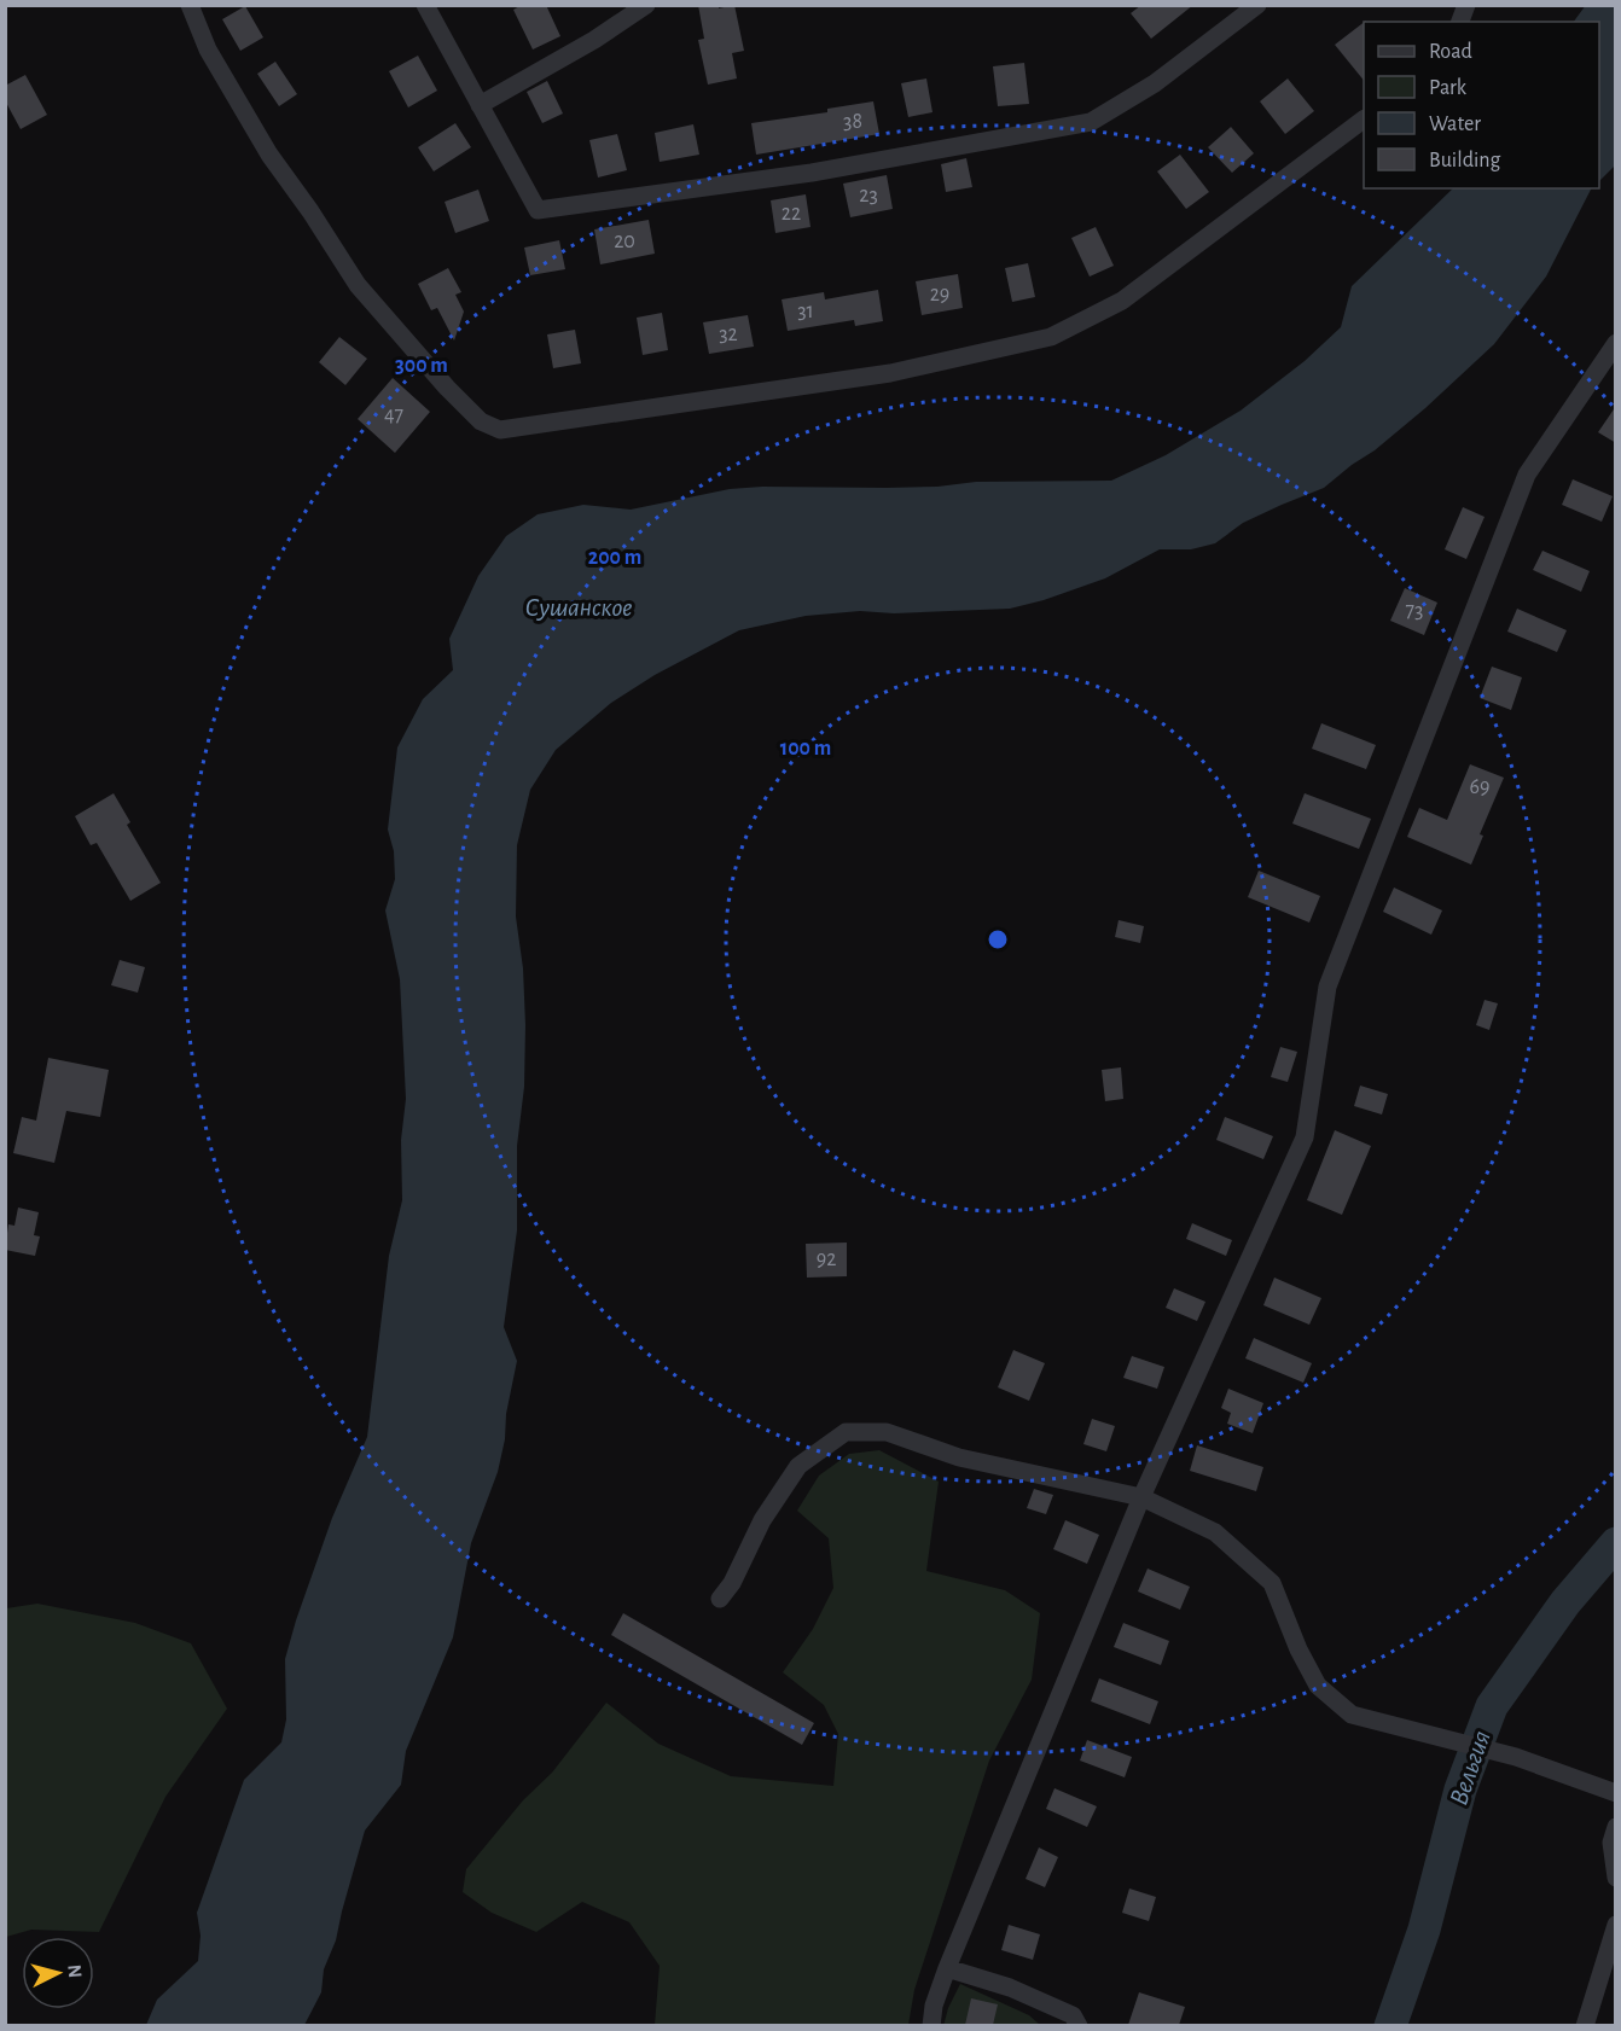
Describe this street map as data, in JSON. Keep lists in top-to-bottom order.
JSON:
{
  "water": ["Сушанское", "Вельгия"],
  "house_numbers": [
    "38",
    "23",
    "22",
    "20",
    "29",
    "31",
    "32",
    "47",
    "73",
    "69",
    "92"
  ],
  "legend": [
    "Road",
    "Park",
    "Water",
    "Building"
  ],
  "north": "right",
  "rings": ["300 m", "200 m", "100 m"]
}
